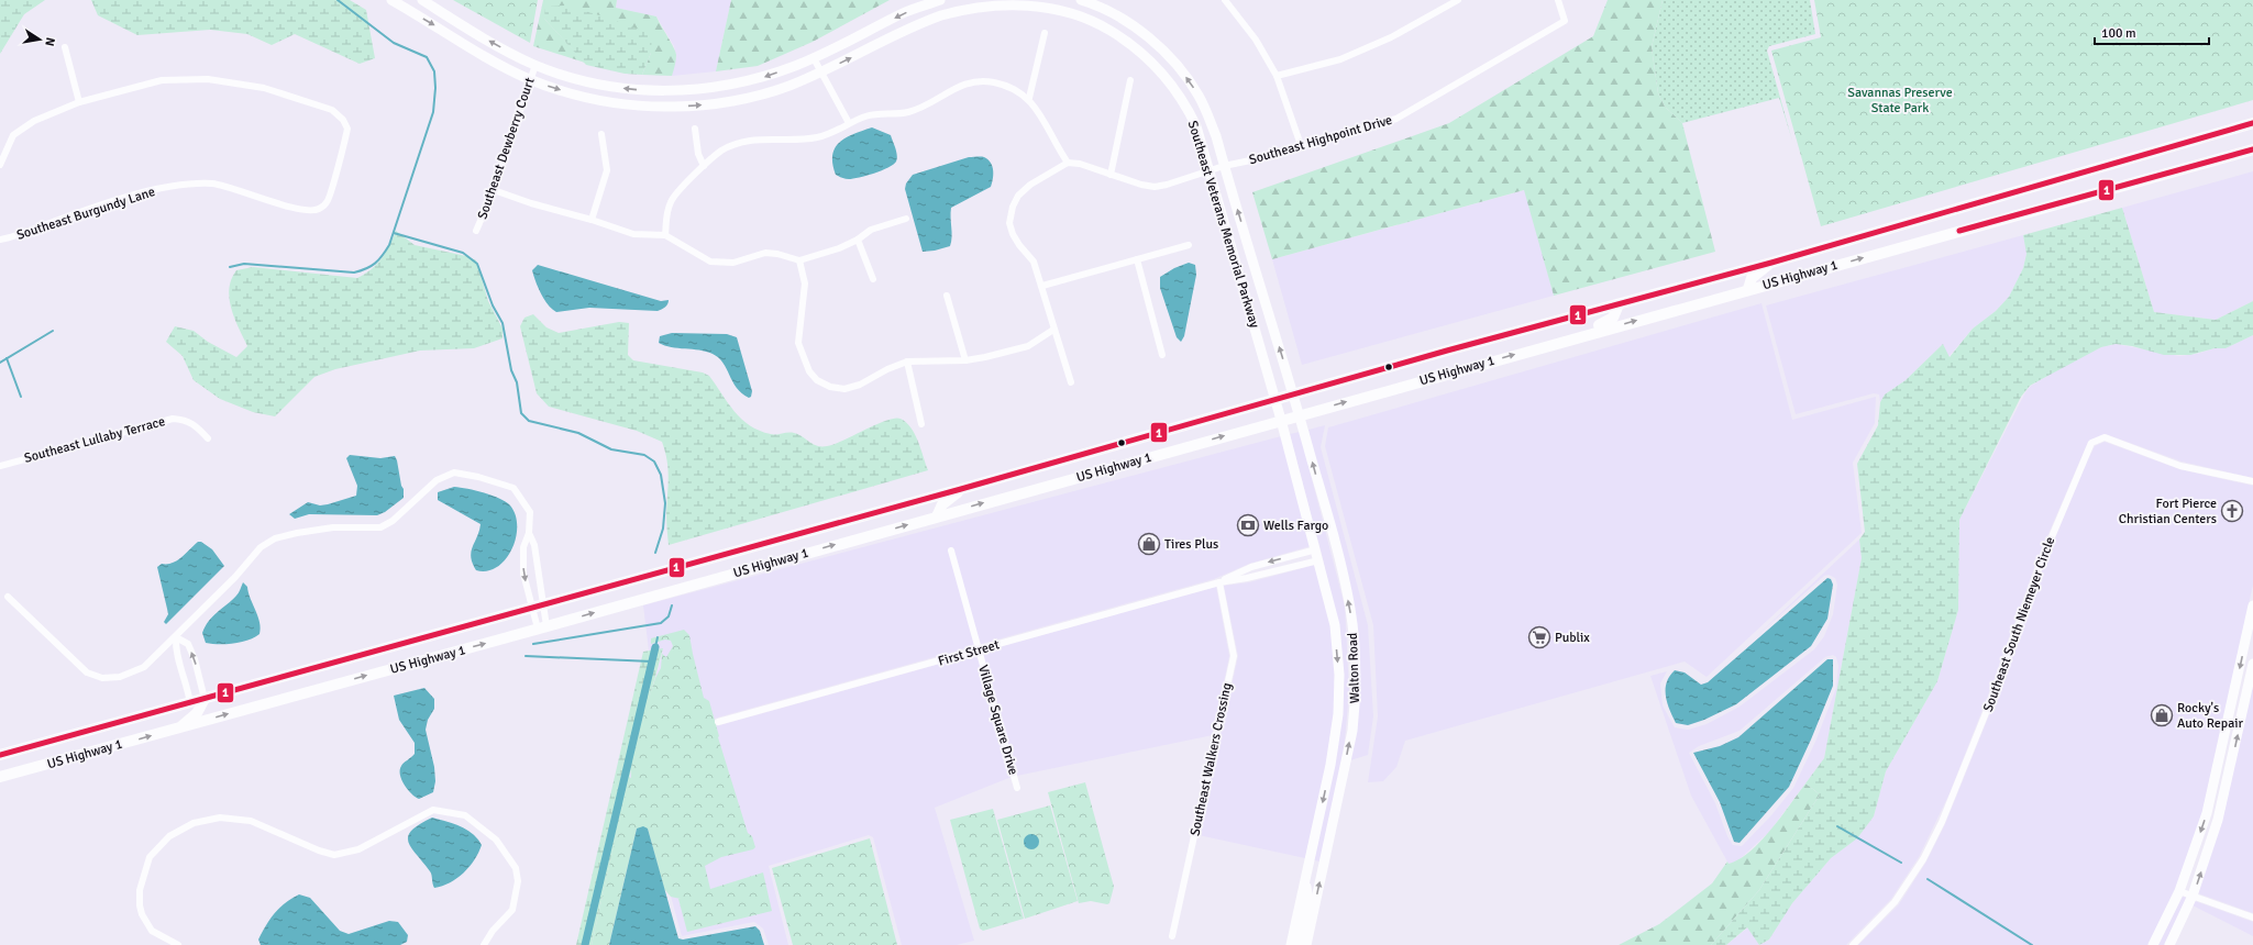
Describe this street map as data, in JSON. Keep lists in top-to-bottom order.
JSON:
{
  "streets": {
    "main road": ["Southeast Veterans Memorial Parkway", "US Highway 1", "Walton Road"],
    "street": [
      "Southeast Highpoint Drive",
      "Southeast Dewberry Court",
      "Southeast Burgundy Lane",
      "Southeast Lullaby Terrace",
      "Southeast South Niemeyer Circle",
      "First Street",
      "Village Square Drive",
      "Southeast Walkers Crossing"
    ]
  },
  "crossings": [
    ["Southeast Highpoint Drive", "Southeast Veterans Memorial Parkway"],
    ["Southeast Dewberry Court", "Southeast Veterans Memorial Parkway"],
    ["Southeast Veterans Memorial Parkway", "US Highway 1"],
    ["Southeast Veterans Memorial Parkway", "Walton Road"],
    ["US Highway 1", "Walton Road"],
    ["First Street", "Walton Road"],
    ["First Street", "Village Square Drive"],
    ["First Street", "Southeast Walkers Crossing"]
  ],
  "parks": ["Savannas Preserve State Park"],
  "places": {
    "church": ["Fort Pierce Christian Centers"],
    "bank": ["Wells Fargo"],
    "shop": ["Tires Plus", "Rocky's Auto Repair"],
    "supermarket": ["Publix"]
  },
  "lines": ["transit line 1"],
  "scale_bar": "100 m",
  "north": "right"
}
